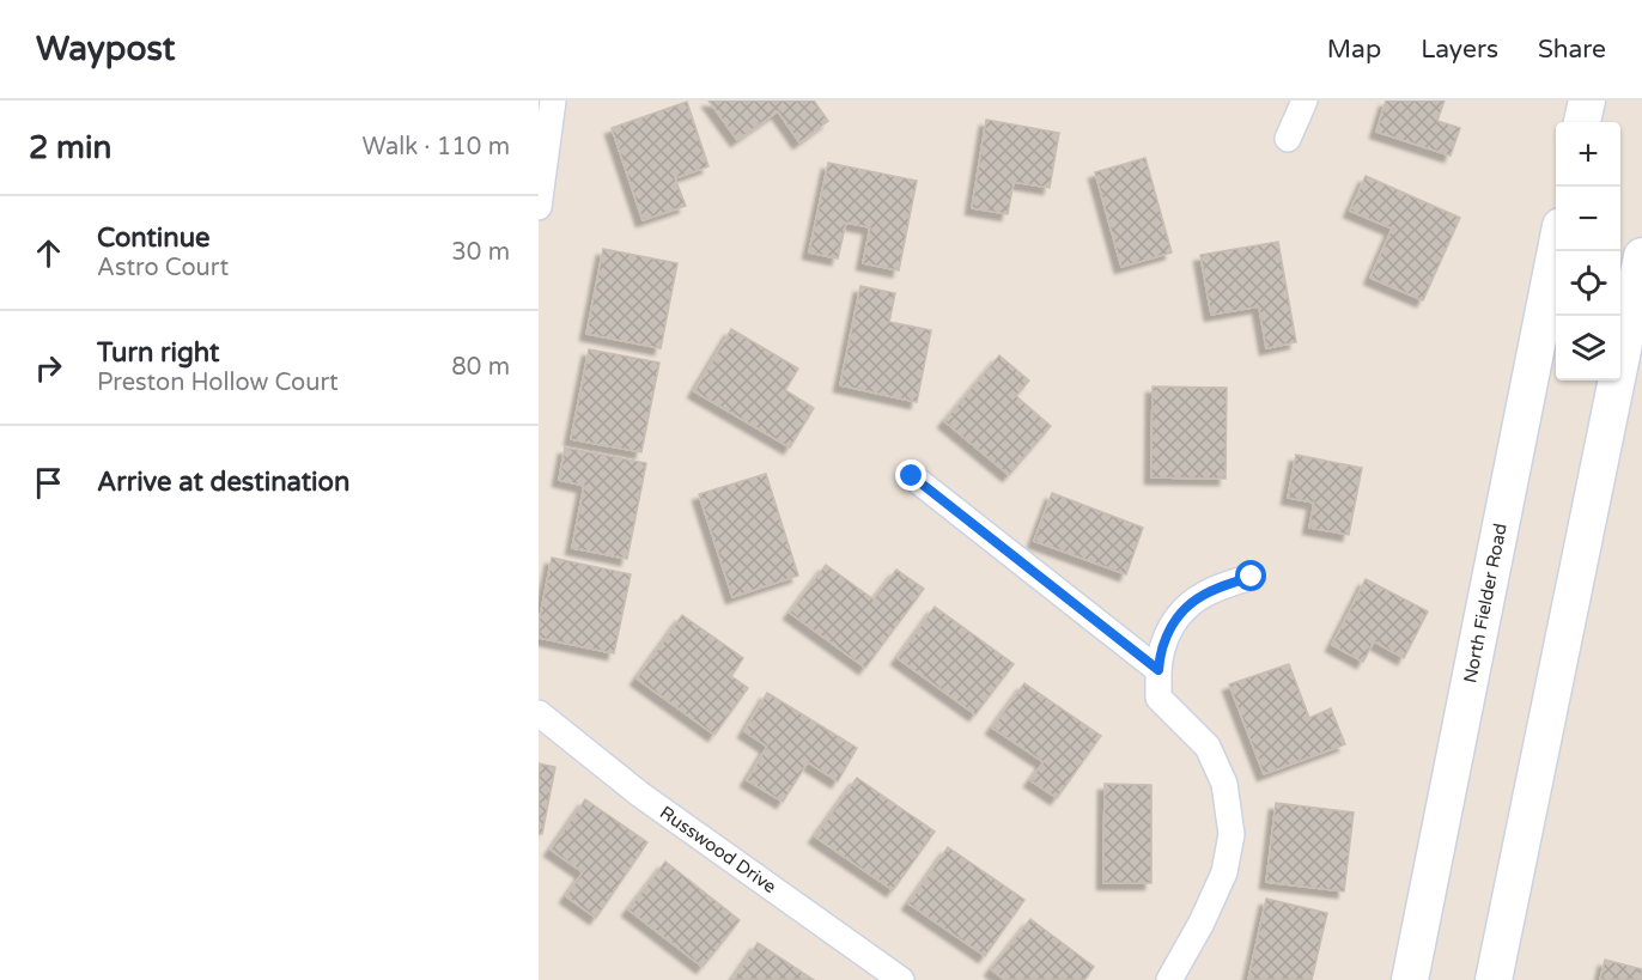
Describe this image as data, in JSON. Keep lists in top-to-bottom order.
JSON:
{
  "streets": {
    "main road": ["North Fielder Road"],
    "street": ["Russwood Drive"]
  },
  "page": {
    "header": "Waypost",
    "nav": ["Map", "Layers", "Share"],
    "heading": ["2 min", "Walk · 110 m"],
    "map_buttons": ["+", "−"],
    "list": [
      ["Continue", "Astro Court", "30 m"],
      ["Turn right", "Preston Hollow Court", "80 m"],
      "Arrive at destination"
    ]
  }
}
